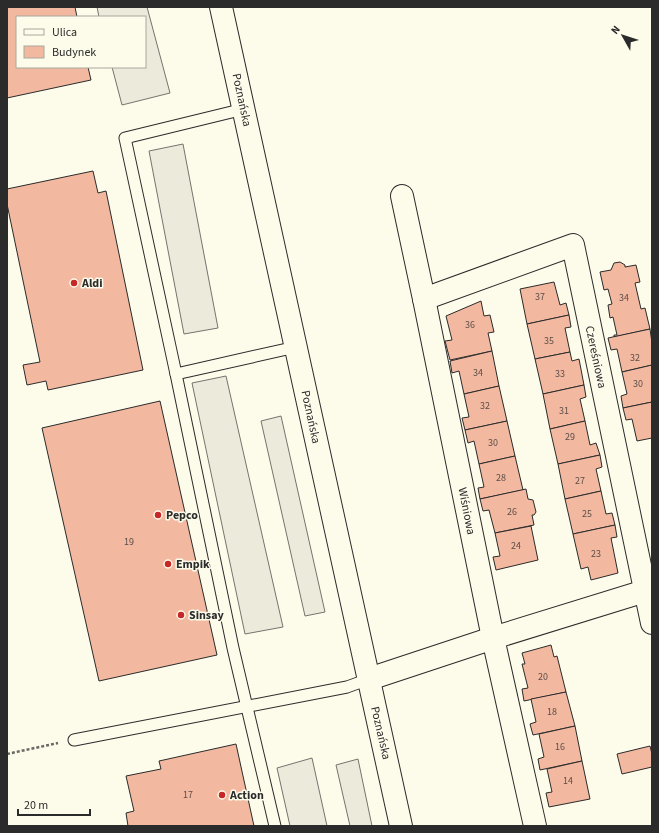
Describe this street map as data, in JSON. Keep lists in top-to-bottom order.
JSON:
{
  "streets": {
    "street": ["Poznańska", "Czereśniowa", "Wiśniowa"]
  },
  "crossings": [
    ["Czereśniowa", "Wiśniowa"]
  ],
  "places": [
    "Aldi",
    "Pepco",
    "Empik",
    "Sinsay",
    "Action"
  ],
  "house_numbers": [
    "37",
    "34",
    "36",
    "35",
    "32",
    "34",
    "33",
    "30",
    "32",
    "31",
    "29",
    "30",
    "28",
    "27",
    "26",
    "25",
    "19",
    "24",
    "23",
    "20",
    "18",
    "16",
    "14",
    "17"
  ],
  "legend": ["Ulica", "Budynek"],
  "scale_bar": "20 m",
  "north": "top left"
}
